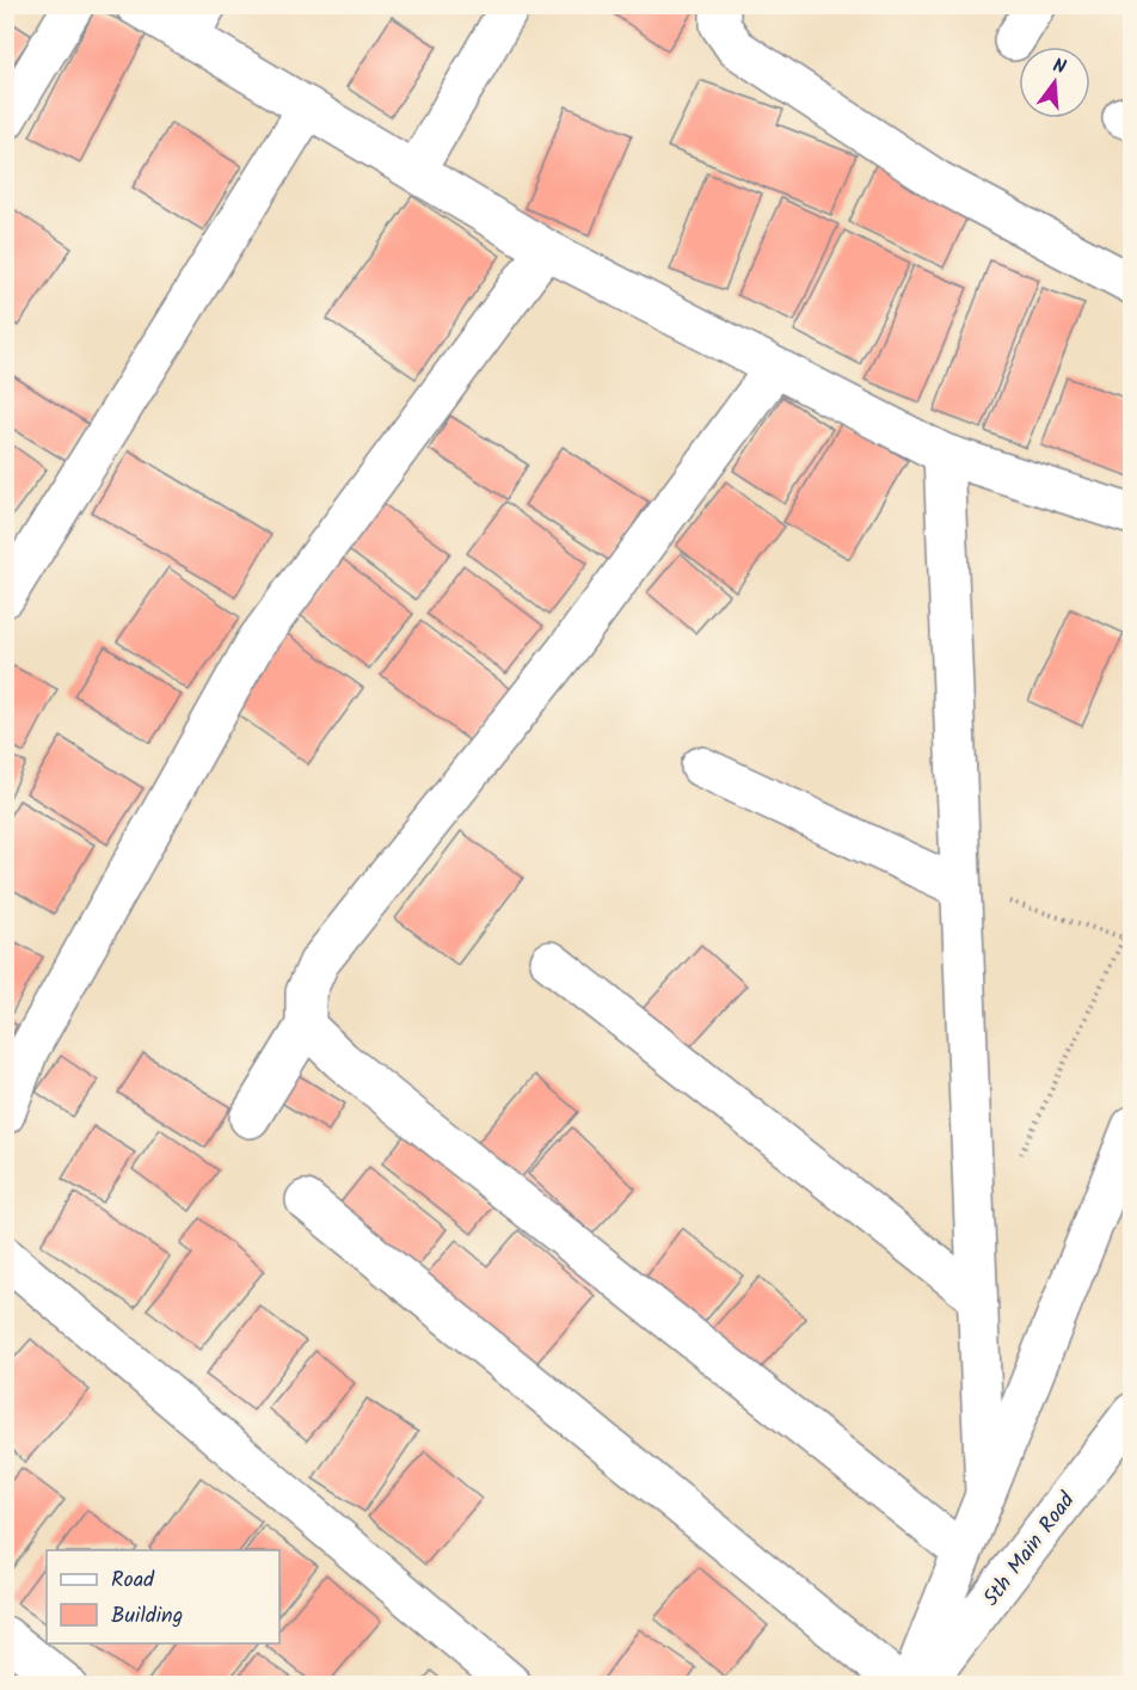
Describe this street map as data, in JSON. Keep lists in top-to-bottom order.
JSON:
{
  "streets": {
    "street": ["5th Main Road"]
  },
  "legend": ["Road", "Building"],
  "north": "top"
}
